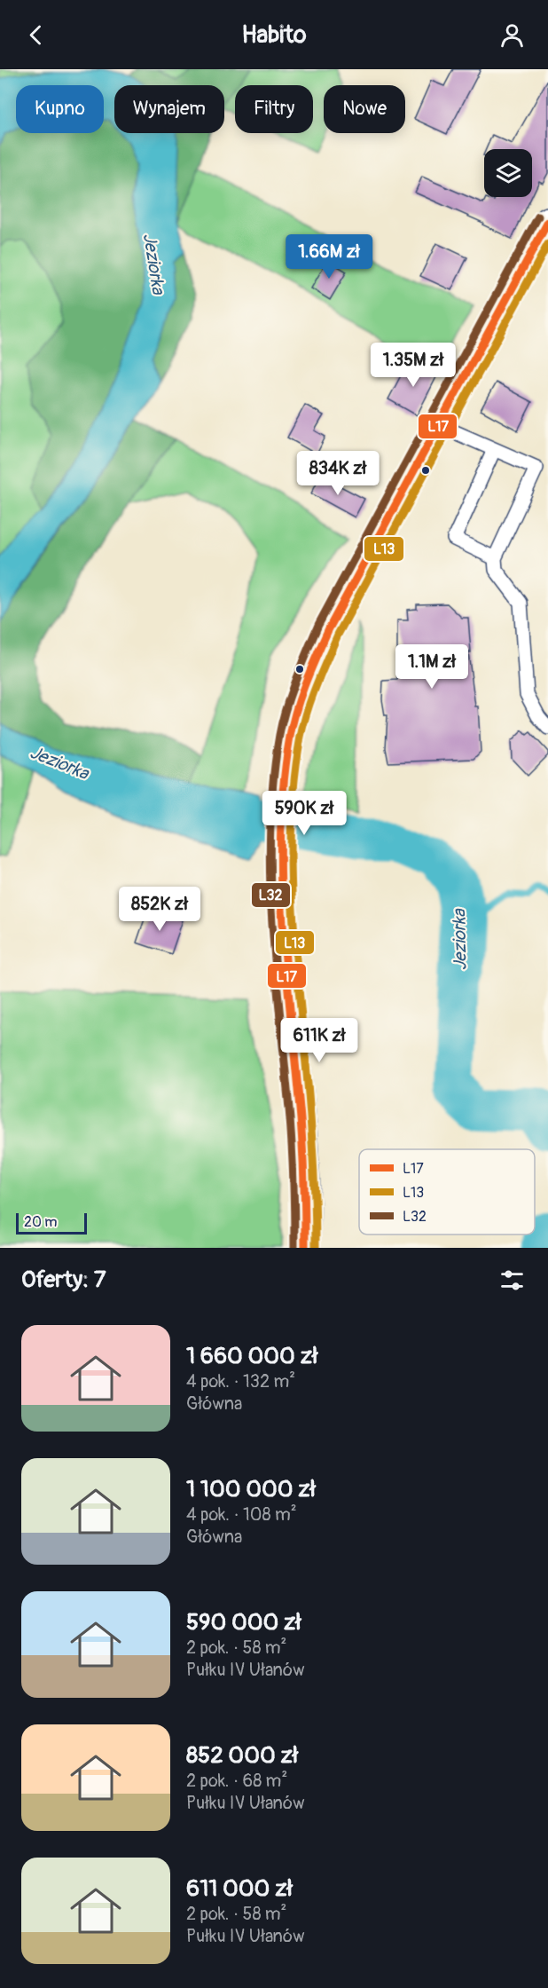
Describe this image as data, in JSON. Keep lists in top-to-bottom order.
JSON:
{
  "water": ["Jeziorka"],
  "lines": ["transit line L32", "transit line L17", "transit line L13"],
  "legend": ["L17", "L13", "L32"],
  "scale_bar": "20 m",
  "page": {
    "header": "Habito",
    "chip": [
      "Kupno",
      "Wynajem",
      "Filtry",
      "Nowe"
    ],
    "price": [
      "1.66M zł",
      "1.35M zł",
      "834K zł",
      "1.1M zł",
      "590K zł",
      "852K zł",
      "611K zł"
    ],
    "scale": "20 m",
    "heading": "Oferty: 7",
    "list": [
      {
        "name": "1 660 000 zł",
        "note": "4 pok. · 132 m² · Główna"
      },
      {
        "name": "1 100 000 zł",
        "note": "4 pok. · 108 m² · Główna"
      },
      {
        "name": "590 000 zł",
        "note": "2 pok. · 58 m² · Pułku IV Ułanów"
      },
      {
        "name": "852 000 zł",
        "note": "2 pok. · 68 m² · Pułku IV Ułanów"
      },
      {
        "name": "611 000 zł",
        "note": "2 pok. · 58 m² · Pułku IV Ułanów"
      }
    ]
  }
}
